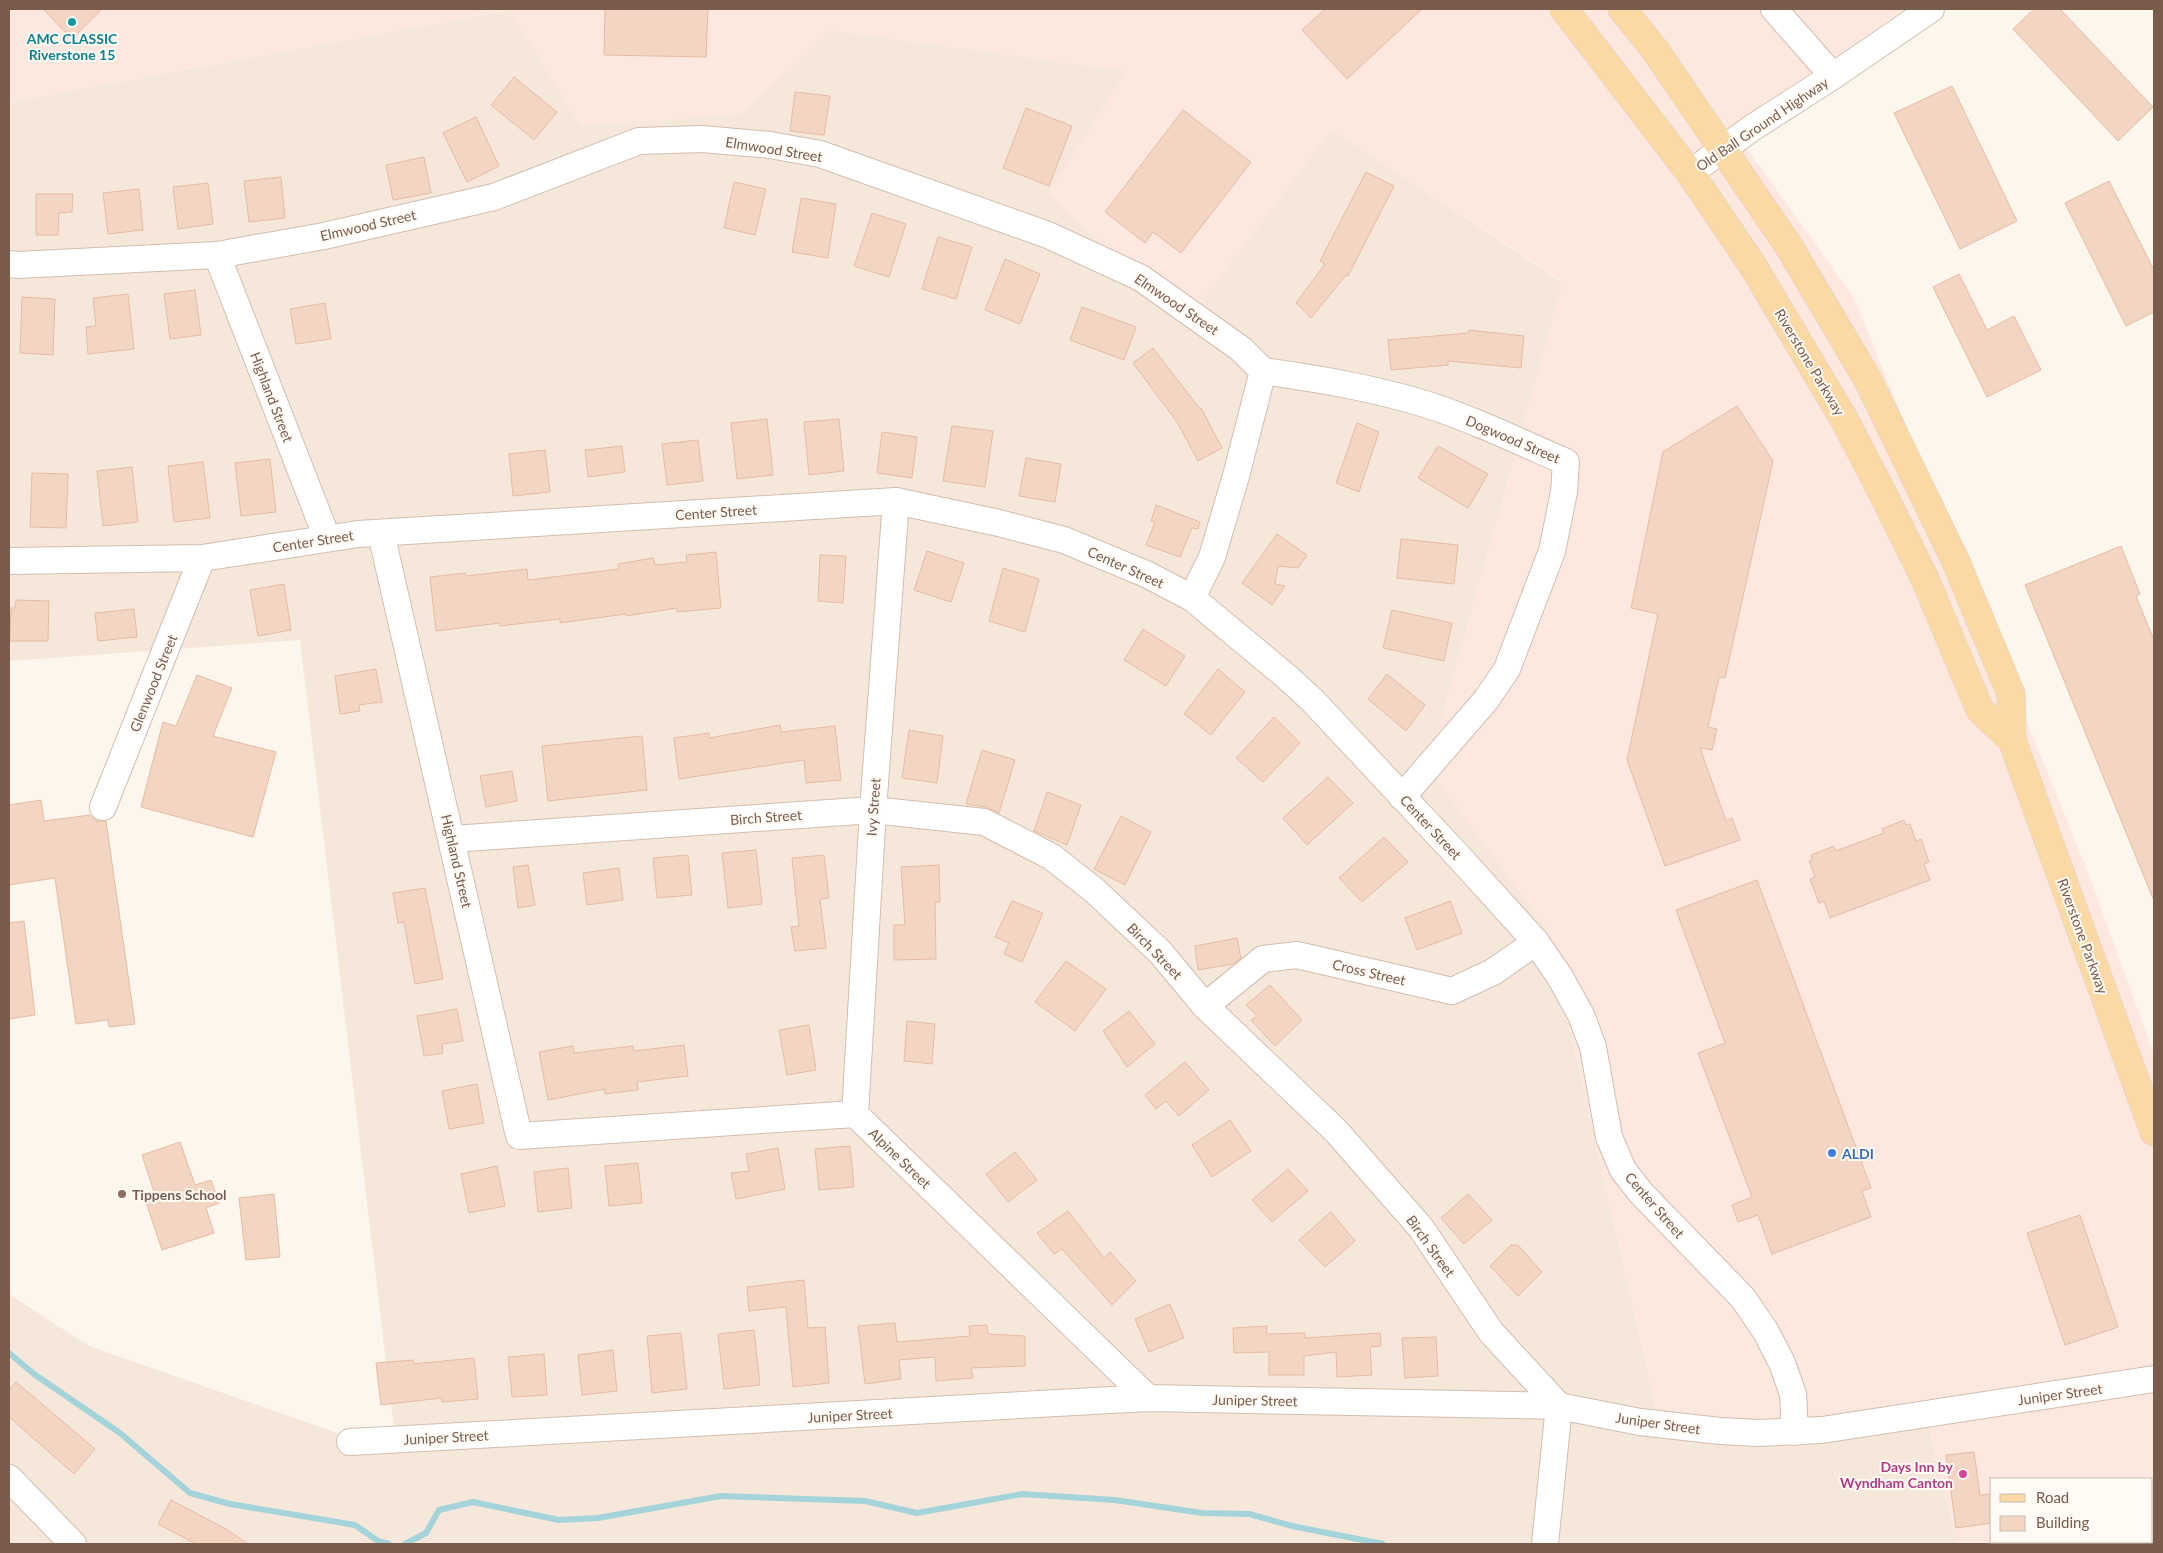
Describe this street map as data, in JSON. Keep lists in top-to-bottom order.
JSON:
{
  "streets": {
    "main road": ["Riverstone Parkway"],
    "street": [
      "Old Ball Ground Highway",
      "Elmwood Street",
      "Highland Street",
      "Dogwood Street",
      "Center Street",
      "Glenwood Street",
      "Ivy Street",
      "Birch Street",
      "Cross Street",
      "Alpine Street",
      "Juniper Street"
    ]
  },
  "crossings": [
    ["Old Ball Ground Highway", "Riverstone Parkway"],
    ["Elmwood Street", "Highland Street"],
    ["Elmwood Street", "Dogwood Street"],
    ["Highland Street", "Center Street"],
    ["Highland Street", "Ivy Street"],
    ["Highland Street", "Birch Street"],
    ["Highland Street", "Alpine Street"],
    ["Dogwood Street", "Center Street"],
    ["Center Street", "Glenwood Street"],
    ["Center Street", "Ivy Street"],
    ["Center Street", "Cross Street"],
    ["Center Street", "Juniper Street"],
    ["Ivy Street", "Birch Street"],
    ["Ivy Street", "Alpine Street"],
    ["Birch Street", "Cross Street"],
    ["Birch Street", "Juniper Street"],
    ["Alpine Street", "Juniper Street"]
  ],
  "places": [
    "AMC CLASSIC Riverstone 15",
    "ALDI",
    "Tippens School",
    "Days Inn by Wyndham Canton"
  ],
  "legend": ["Road", "Building"]
}
